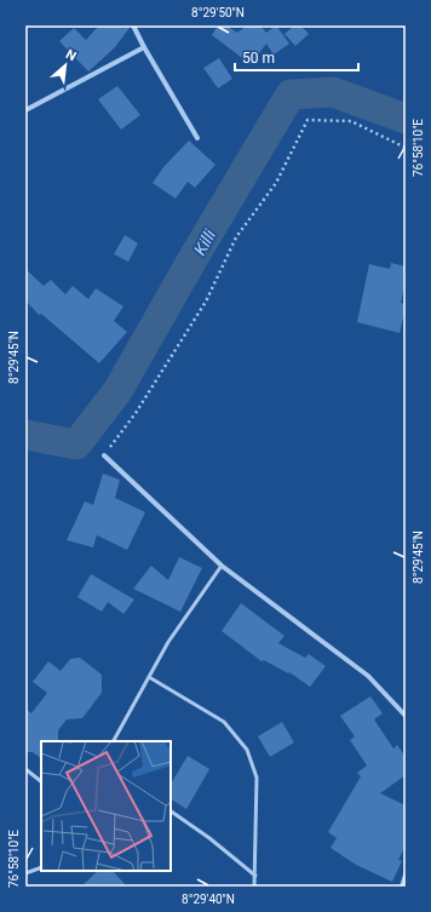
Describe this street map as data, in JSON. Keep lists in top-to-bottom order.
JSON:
{
  "water": ["Killi"],
  "scale_bar": "50 m",
  "north": "top right",
  "coordinates": [
    "8°29'50\"N",
    "76°58'10\"E",
    "8°29'45\"N",
    "8°29'40\"N"
  ]
}
